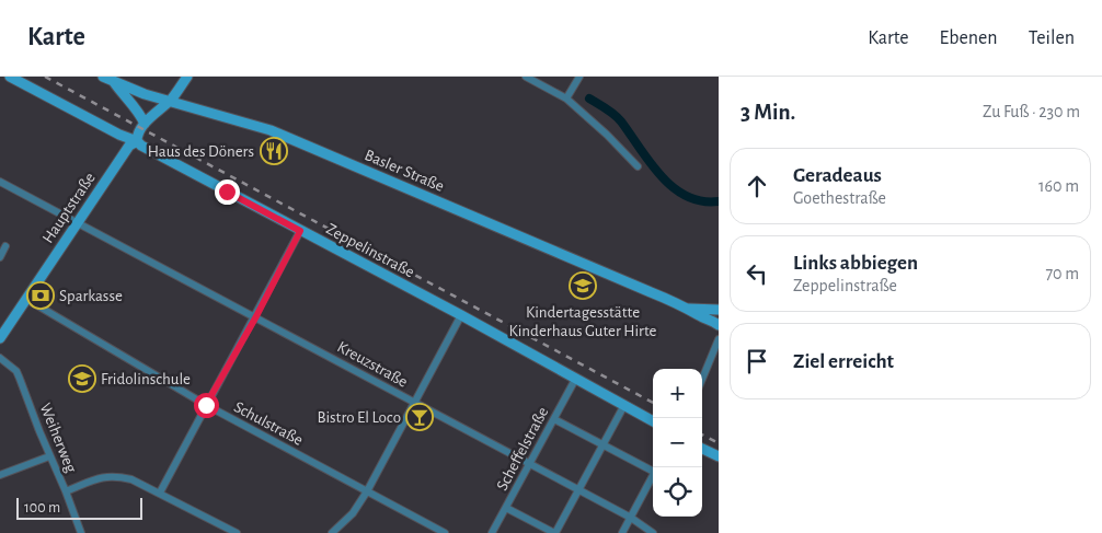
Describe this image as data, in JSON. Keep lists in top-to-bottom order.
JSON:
{
  "streets": {
    "main road": ["Basler Straße", "Hauptstraße", "Zeppelinstraße"],
    "street": [
      "Kreuzstraße",
      "Schulstraße",
      "Weiherweg",
      "Scheffelstraße"
    ]
  },
  "crossings": [
    ["Basler Straße", "Hauptstraße"],
    ["Hauptstraße", "Zeppelinstraße"],
    ["Hauptstraße", "Kreuzstraße"],
    ["Hauptstraße", "Schulstraße"],
    ["Zeppelinstraße", "Scheffelstraße"],
    ["Kreuzstraße", "Scheffelstraße"]
  ],
  "places": {
    "restaurant": ["Haus des Döners"],
    "school or university": ["Kindertagesstätte Kinderhaus Guter Hirte", "Fridolinschule"],
    "bank": ["Sparkasse"],
    "bar": ["Bistro El Loco"]
  },
  "scale_bar": "100 m",
  "page": {
    "header": "Karte",
    "nav": ["Karte", "Ebenen", "Teilen"],
    "heading": ["3 Min.", "Zu Fuß · 230 m"],
    "list": [
      ["Geradeaus", "Goethestraße", "160 m"],
      ["Links abbiegen", "Zeppelinstraße", "70 m"],
      "Ziel erreicht"
    ],
    "map_buttons": ["+", "−"],
    "scale": "100 m"
  }
}
